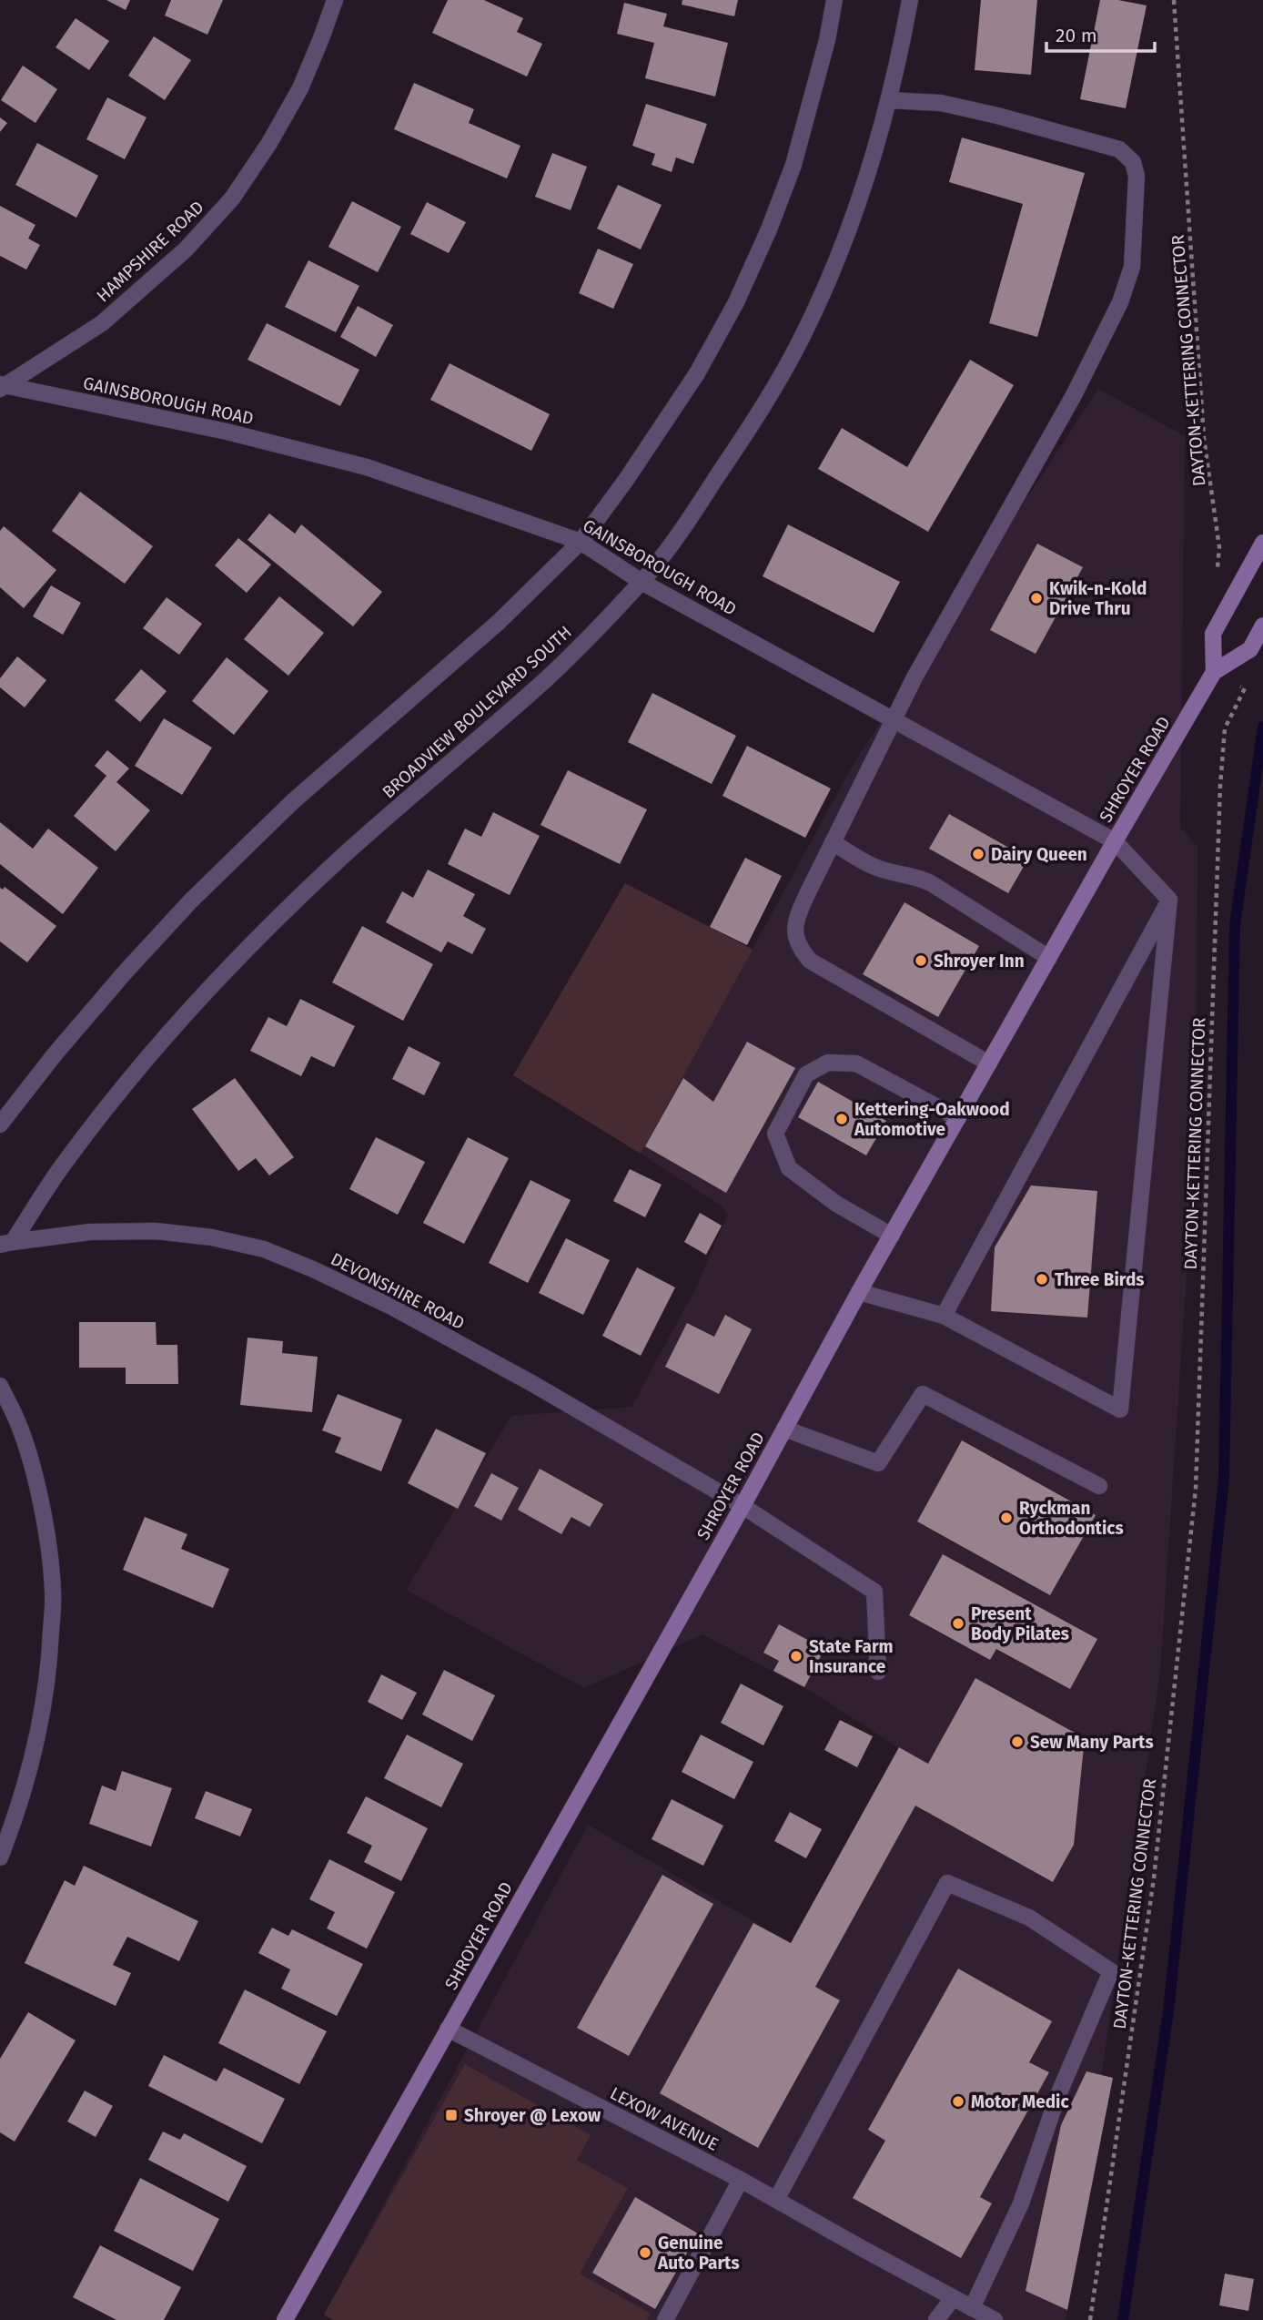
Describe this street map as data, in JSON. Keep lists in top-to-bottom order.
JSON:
{
  "streets": {
    "main road": ["SHROYER ROAD"],
    "street": [
      "HAMPSHIRE ROAD",
      "GAINSBOROUGH ROAD",
      "BROADVIEW BOULEVARD SOUTH",
      "DEVONSHIRE ROAD",
      "LEXOW AVENUE"
    ],
    "path": ["DAYTON-KETTERING CONNECTOR"]
  },
  "crossings": [
    ["HAMPSHIRE ROAD", "GAINSBOROUGH ROAD"],
    ["DAYTON-KETTERING CONNECTOR", "SHROYER ROAD"],
    ["GAINSBOROUGH ROAD", "BROADVIEW BOULEVARD SOUTH"],
    ["GAINSBOROUGH ROAD", "SHROYER ROAD"],
    ["BROADVIEW BOULEVARD SOUTH", "DEVONSHIRE ROAD"],
    ["SHROYER ROAD", "DEVONSHIRE ROAD"],
    ["SHROYER ROAD", "LEXOW AVENUE"]
  ],
  "places": {
    "other": [
      "Kwik-n-Kold Drive Thru",
      "Dairy Queen",
      "Shroyer Inn",
      "Kettering-Oakwood Automotive",
      "Three Birds",
      "Ryckman Orthodontics",
      "Present Body Pilates",
      "State Farm Insurance",
      "Sew Many Parts",
      "Motor Medic",
      "Genuine Auto Parts"
    ],
    "transit": ["Shroyer @ Lexow"]
  },
  "scale_bar": "20 m"
}
